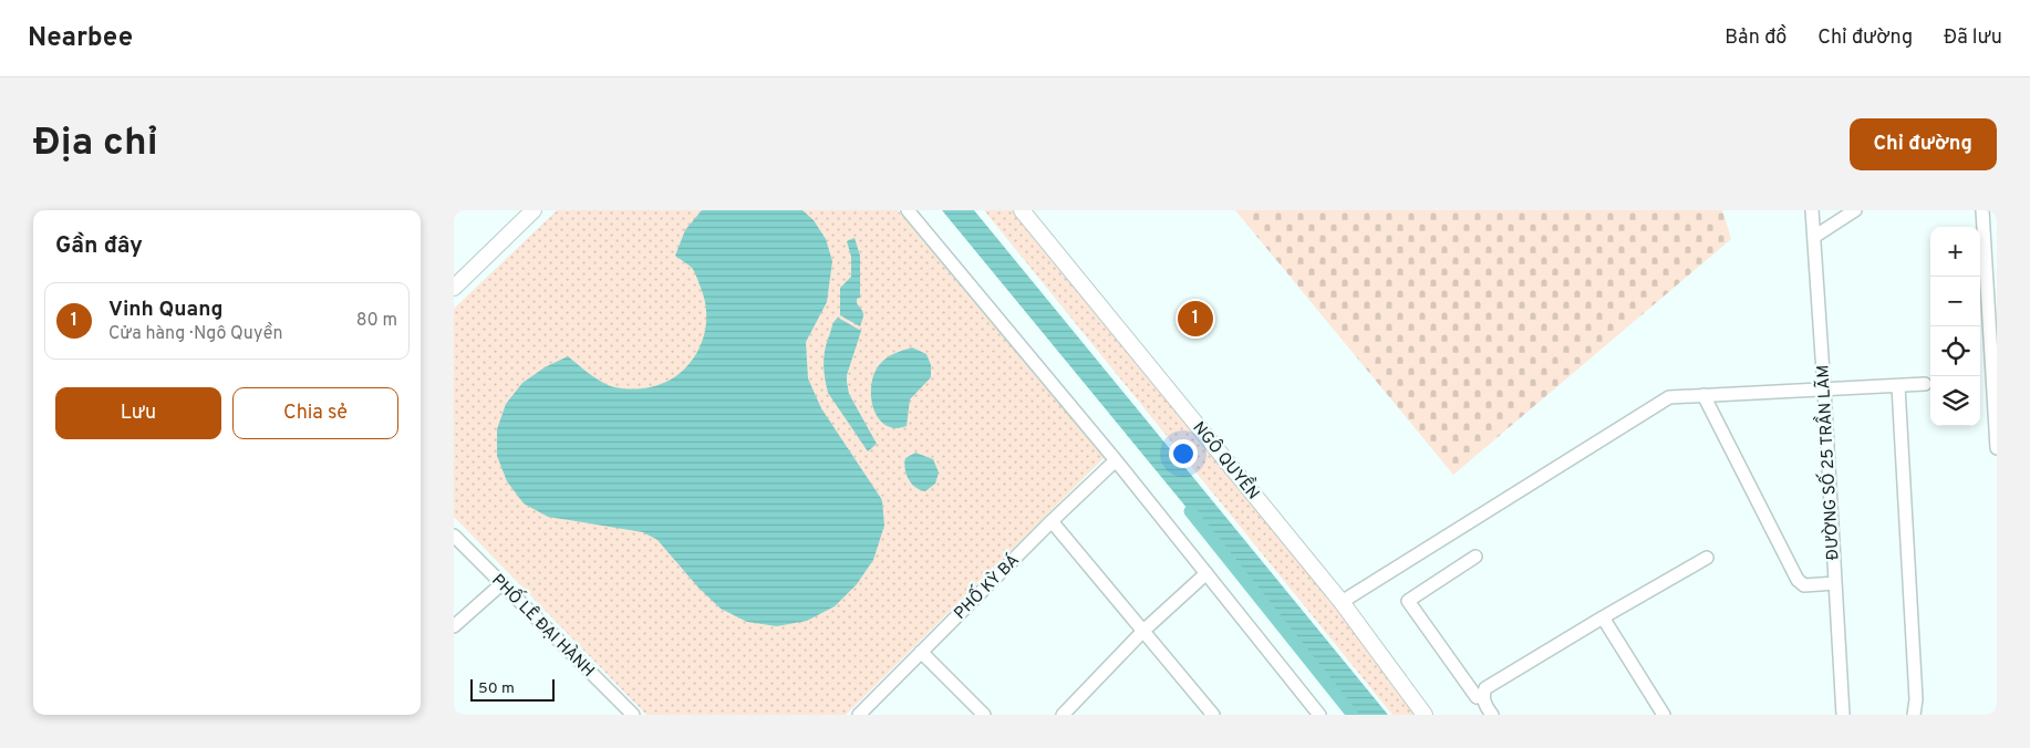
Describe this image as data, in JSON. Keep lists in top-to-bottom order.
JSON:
{
  "streets": {
    "street": [
      "NGÔ QUYỀN",
      "ĐƯỜNG SỐ 25 TRẦN LÃM",
      "PHỐ KỲ BÁ",
      "PHỐ LÊ ĐẠI HÀNH"
    ]
  },
  "scale_bar": "50 m",
  "page": {
    "header": "Nearbee",
    "nav": ["Bản đồ", "Chỉ đường", "Đã lưu"],
    "buttons": [
      "Chỉ đường",
      ["Lưu", "Chia sẻ"]
    ],
    "title": "Địa chỉ",
    "heading": "Gần đây",
    "map_buttons": ["+", "−"],
    "list": [
      {
        "mark": "1",
        "name": "Vinh Quang",
        "note": "Cửa hàng · Ngô Quyền",
        "value": "80 m"
      }
    ],
    "pins": "1",
    "scale": "50 m"
  }
}
